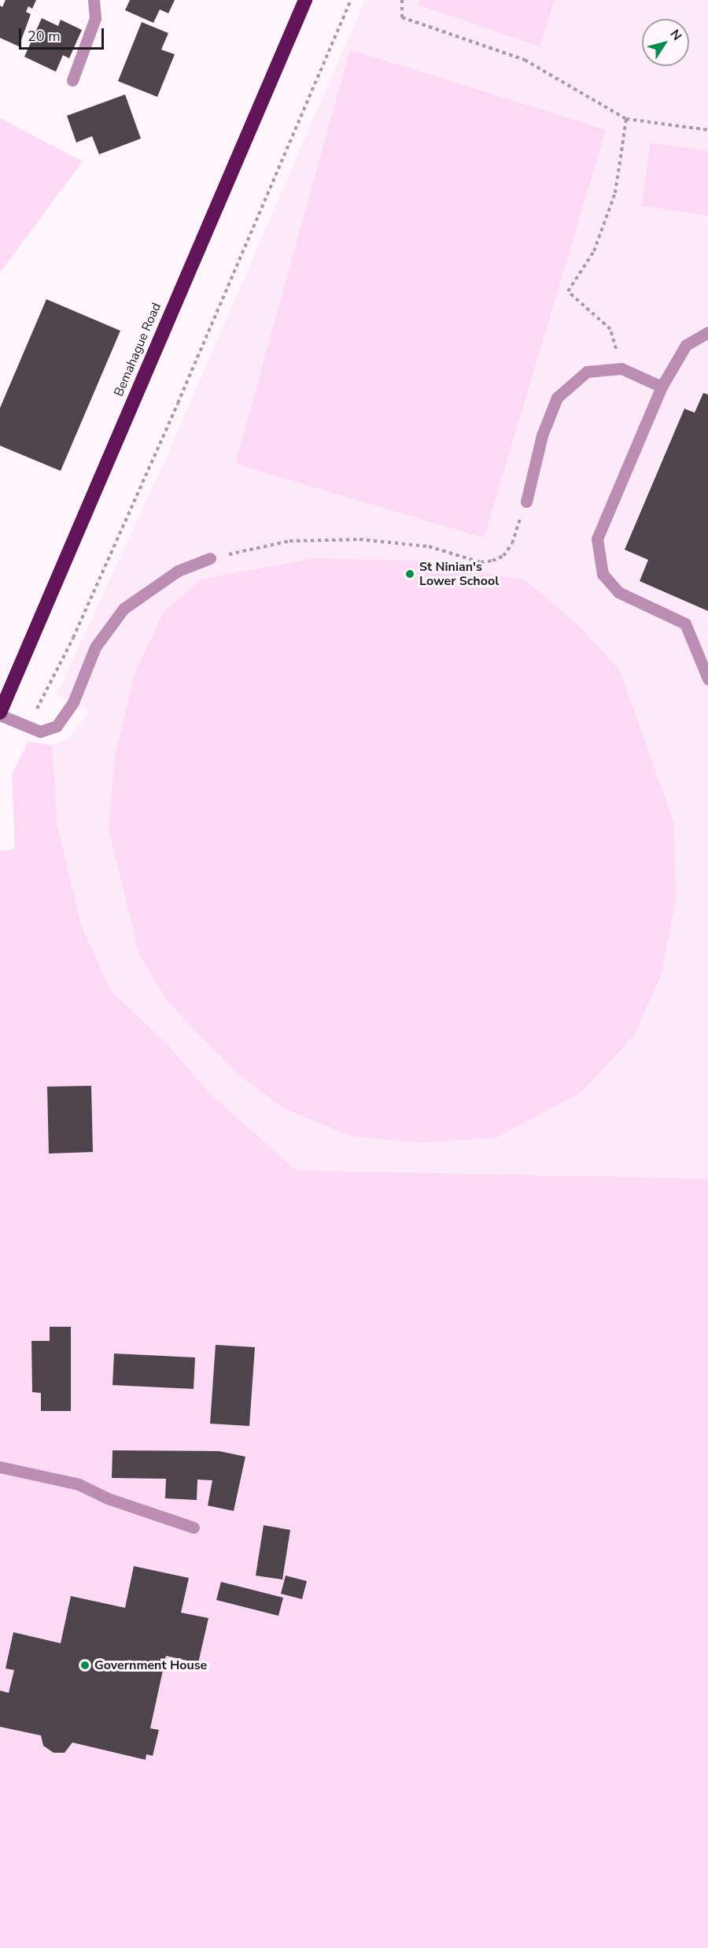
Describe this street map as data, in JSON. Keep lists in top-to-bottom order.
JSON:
{
  "streets": {
    "highway": ["Bemahague Road"]
  },
  "places": ["St Ninian's Lower School", "Government House"],
  "scale_bar": "20 m",
  "north": "top right"
}
